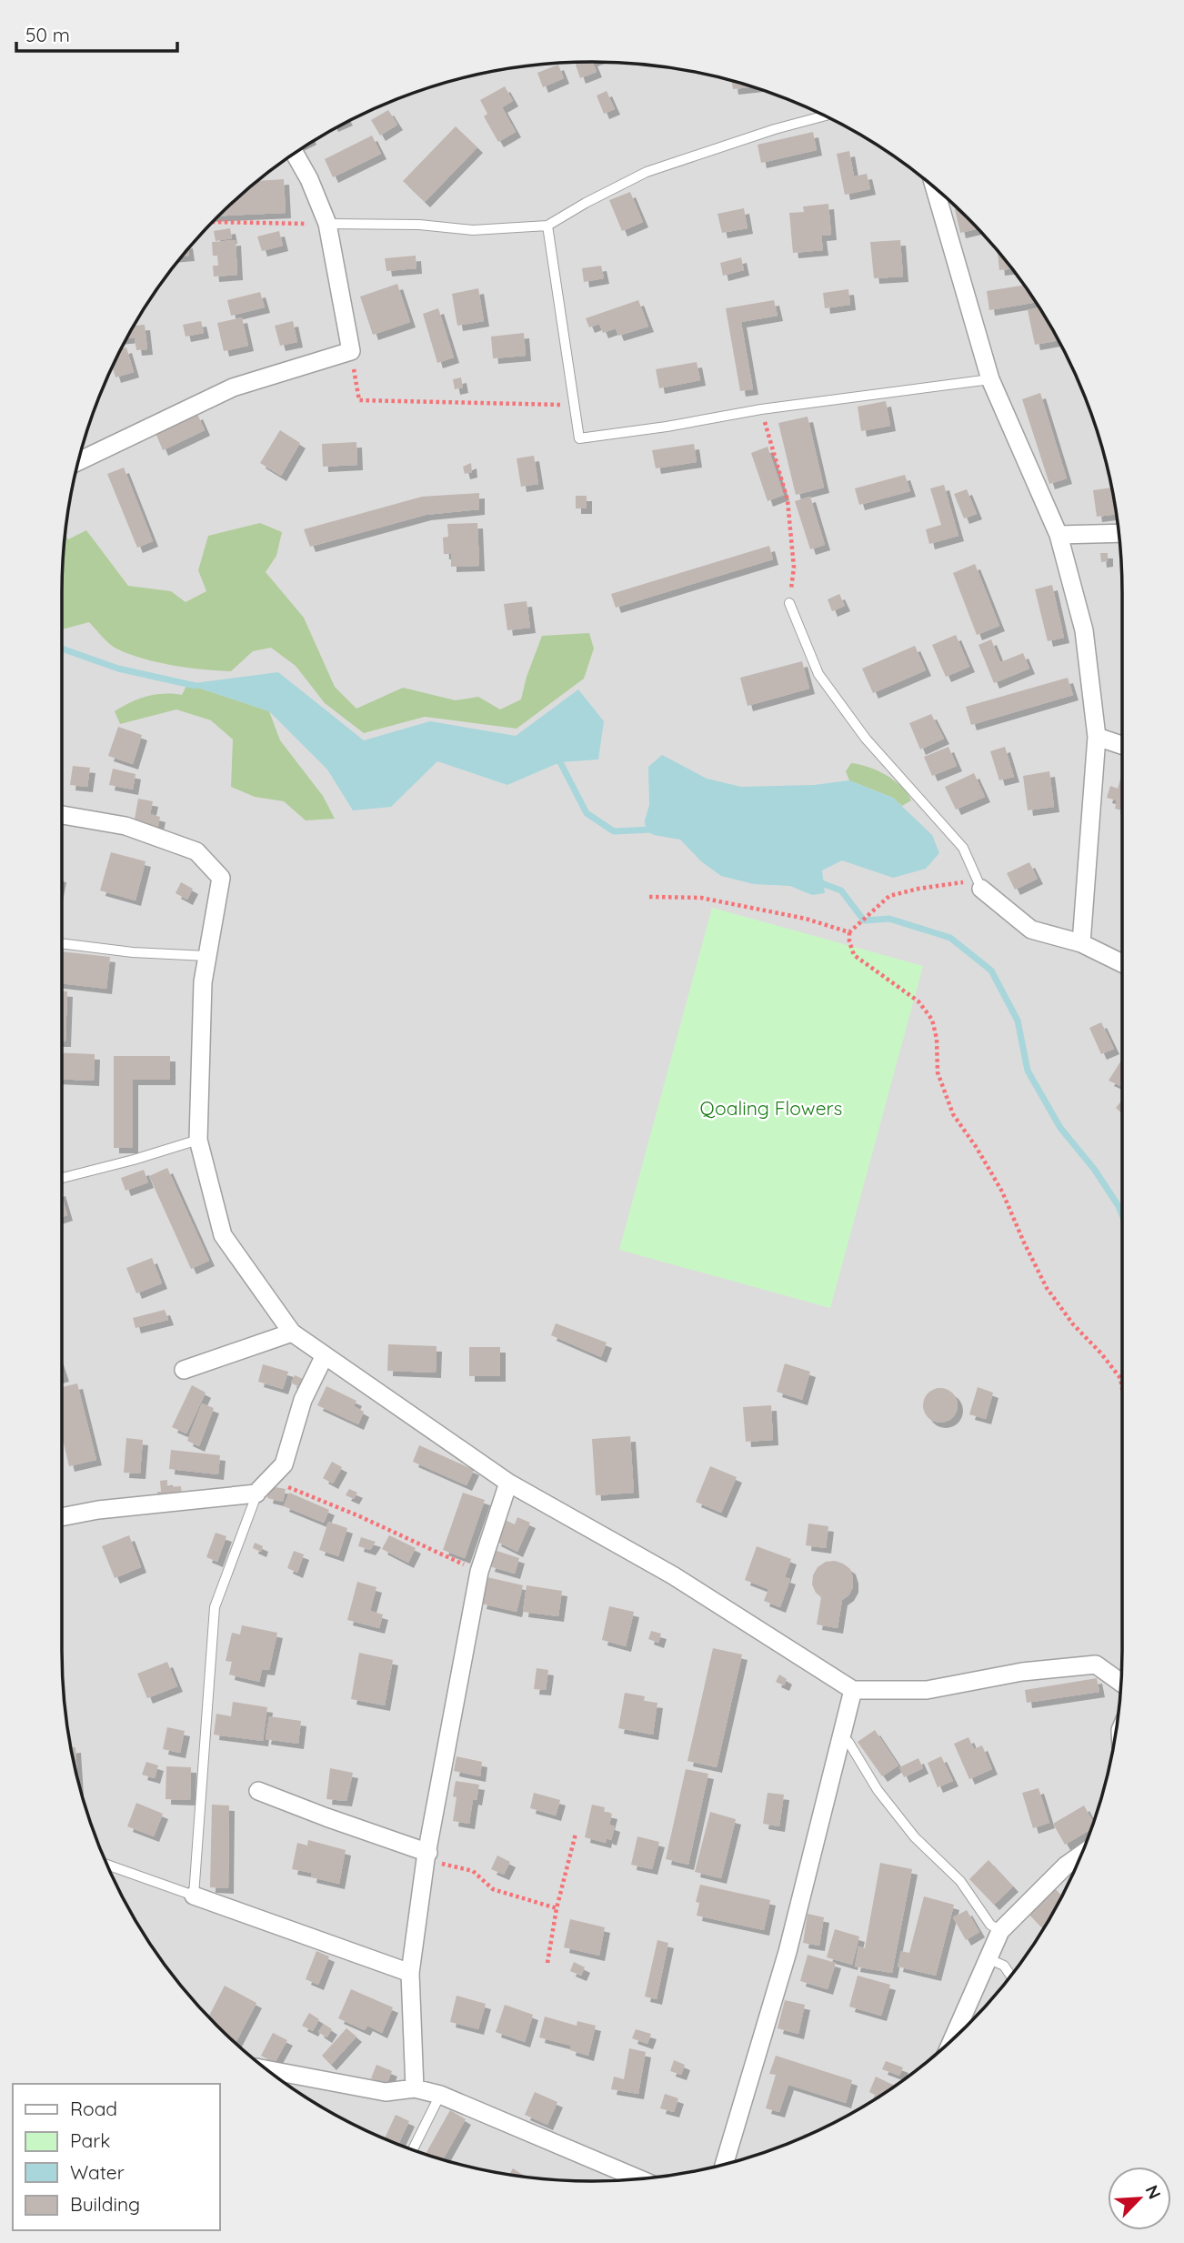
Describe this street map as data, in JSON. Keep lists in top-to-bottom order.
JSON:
{
  "parks": ["Qoaling Flowers"],
  "legend": [
    "Road",
    "Park",
    "Water",
    "Building"
  ],
  "scale_bar": "50 m",
  "north": "top right"
}
